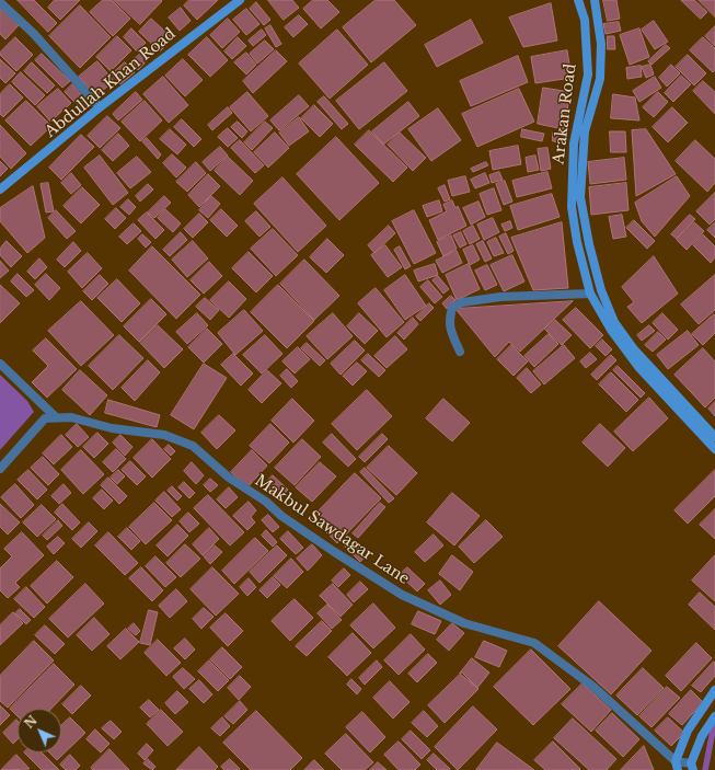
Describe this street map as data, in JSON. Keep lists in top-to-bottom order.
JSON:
{
  "streets": {
    "main road": ["Abdullah Khan Road", "Arakan Road"],
    "street": ["Makbul Sawdagar Lane"]
  },
  "north": "top left"
}
